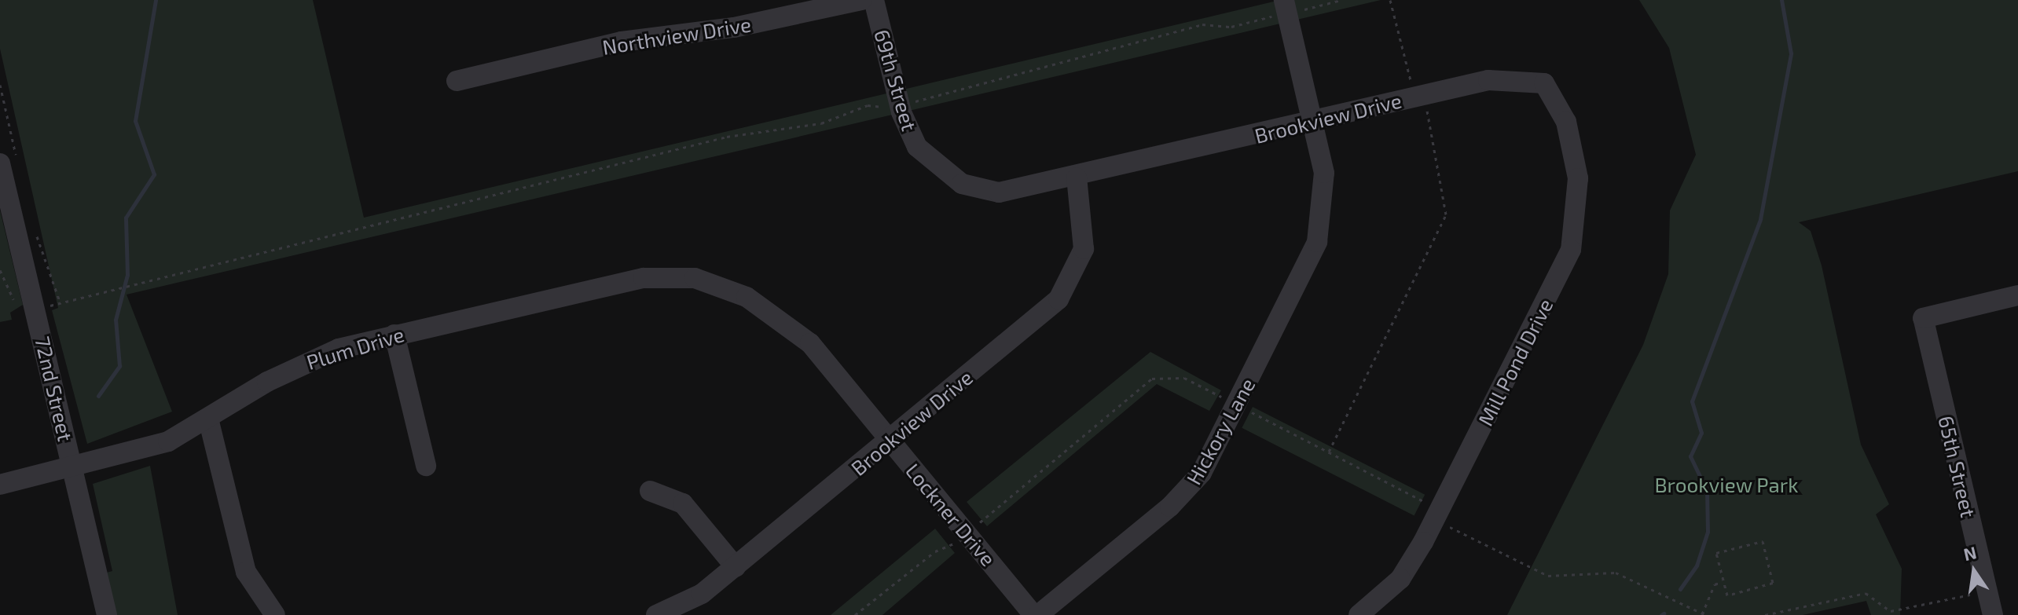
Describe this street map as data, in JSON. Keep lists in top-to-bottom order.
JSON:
{
  "streets": {
    "street": [
      "Northview Drive",
      "69th Street",
      "Brookview Drive",
      "Plum Drive",
      "Mill Pond Drive",
      "72nd Street",
      "Hickory Lane",
      "65th Street",
      "Lockner Drive"
    ]
  },
  "crossings": [
    ["69th Street", "Brookview Drive"],
    ["Brookview Drive", "Mill Pond Drive"],
    ["Brookview Drive", "Hickory Lane"],
    ["Brookview Drive", "Lockner Drive"],
    ["Plum Drive", "72nd Street"],
    ["Plum Drive", "Lockner Drive"],
    ["Hickory Lane", "Lockner Drive"]
  ],
  "parks": ["Brookview Park"],
  "north": "top"
}
